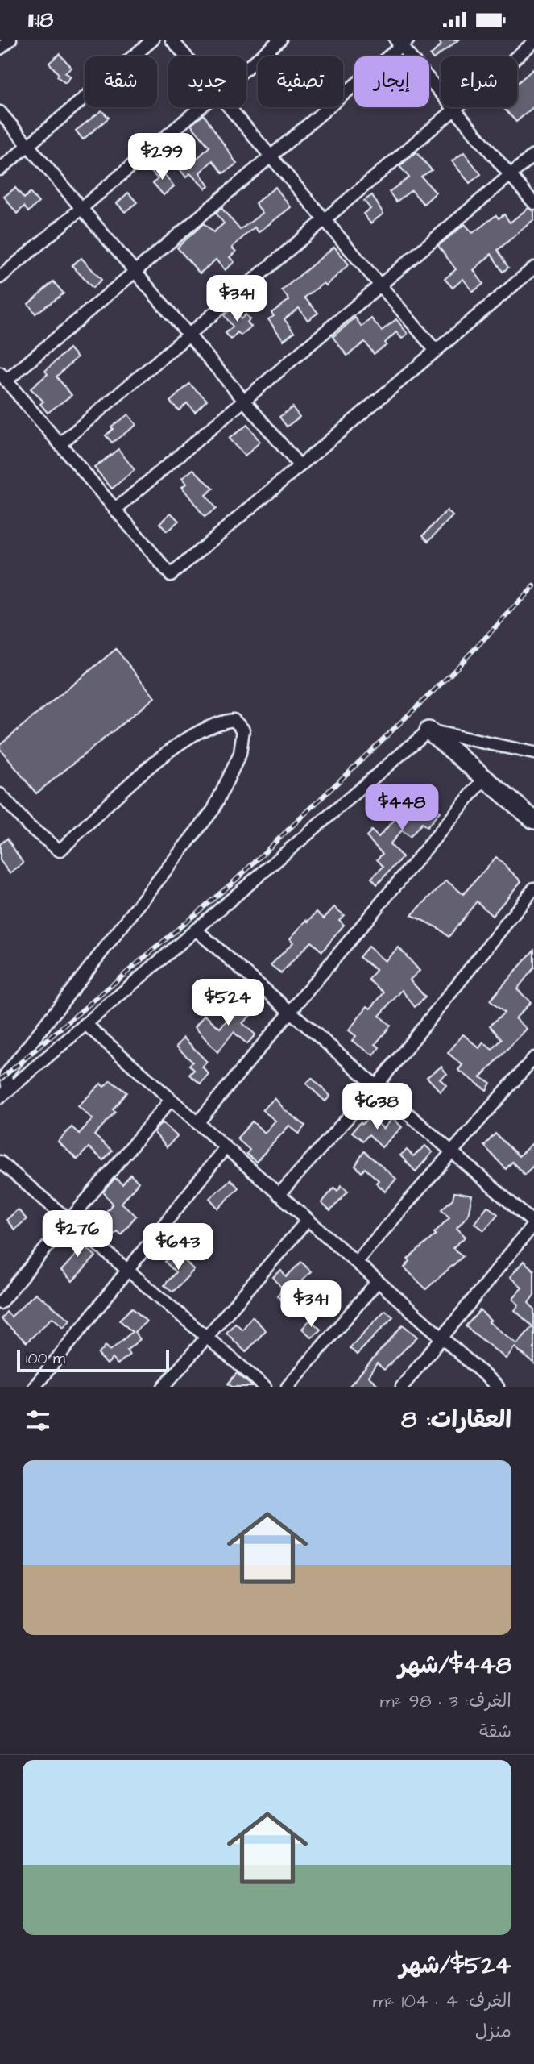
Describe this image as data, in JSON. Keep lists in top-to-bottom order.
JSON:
{
  "scale_bar": "100 m",
  "page": {
    "status": "11:18",
    "chip": [
      "شراء",
      "إيجار",
      "تصفية",
      "جديد",
      "شقة"
    ],
    "price": [
      "$299",
      "$341",
      "$448",
      "$524",
      "$638",
      "$276",
      "$643",
      "$341"
    ],
    "scale": "100 m",
    "heading": "العقارات: 8",
    "list": [
      {
        "name": "$448/شهر",
        "note": "الغرف: 3 · 98 m² · شقة"
      },
      {
        "name": "$524/شهر",
        "note": "الغرف: 4 · 104 m² · منزل"
      }
    ]
  }
}
